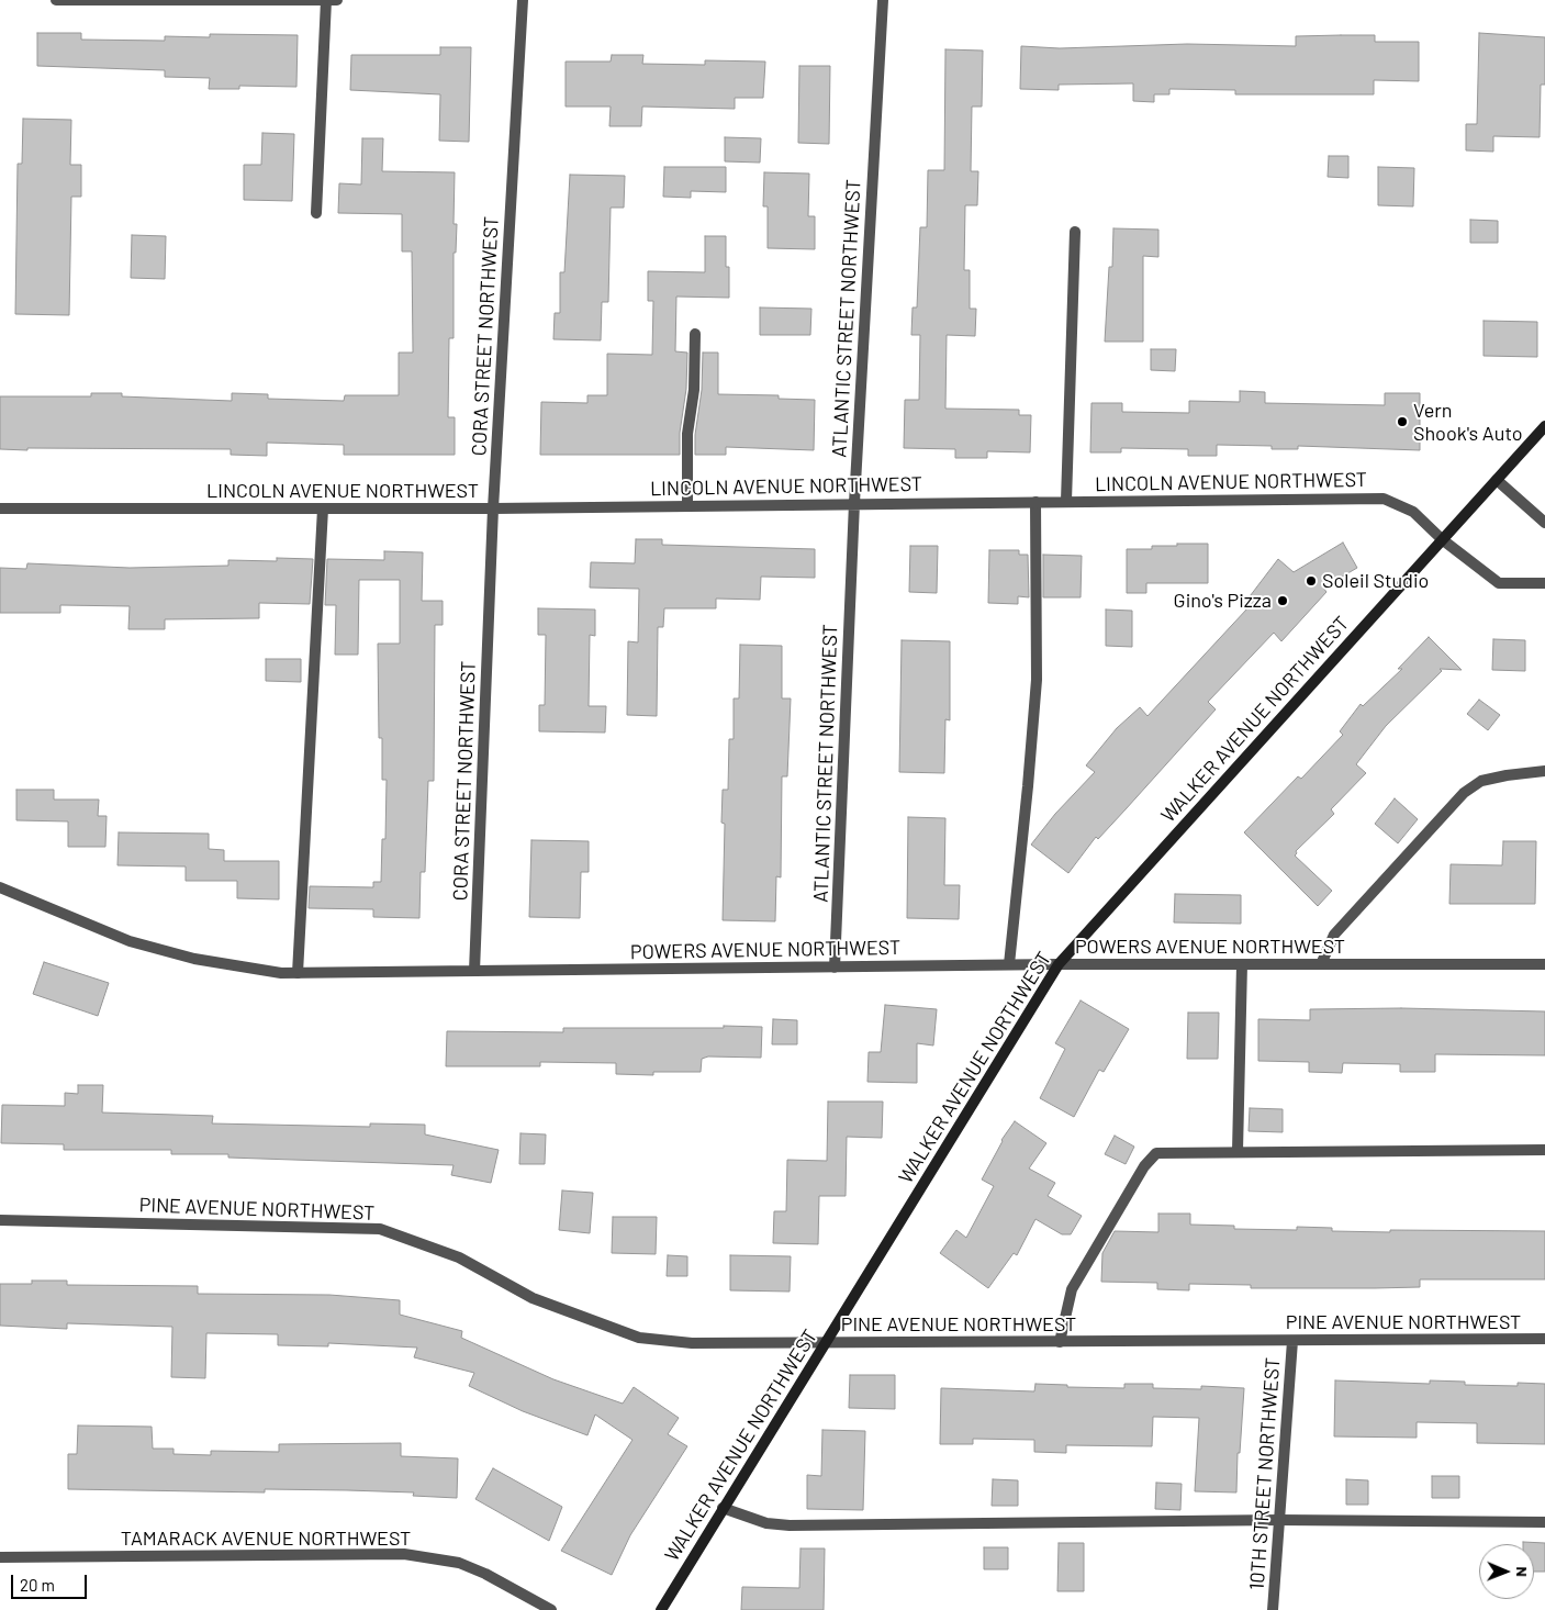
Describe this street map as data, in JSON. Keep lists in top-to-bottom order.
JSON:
{
  "streets": {
    "main road": ["WALKER AVENUE NORTHWEST"],
    "street": [
      "ATLANTIC STREET NORTHWEST",
      "CORA STREET NORTHWEST",
      "LINCOLN AVENUE NORTHWEST",
      "POWERS AVENUE NORTHWEST",
      "PINE AVENUE NORTHWEST",
      "10TH STREET NORTHWEST",
      "TAMARACK AVENUE NORTHWEST"
    ]
  },
  "crossings": [
    ["ATLANTIC STREET NORTHWEST", "LINCOLN AVENUE NORTHWEST"],
    ["ATLANTIC STREET NORTHWEST", "POWERS AVENUE NORTHWEST"],
    ["CORA STREET NORTHWEST", "LINCOLN AVENUE NORTHWEST"],
    ["CORA STREET NORTHWEST", "POWERS AVENUE NORTHWEST"],
    ["LINCOLN AVENUE NORTHWEST", "WALKER AVENUE NORTHWEST"],
    ["WALKER AVENUE NORTHWEST", "POWERS AVENUE NORTHWEST"],
    ["WALKER AVENUE NORTHWEST", "PINE AVENUE NORTHWEST"],
    ["PINE AVENUE NORTHWEST", "10TH STREET NORTHWEST"]
  ],
  "places": ["Vern Shook's Auto", "Soleil Studio", "Gino's Pizza"],
  "scale_bar": "20 m",
  "north": "right"
}
